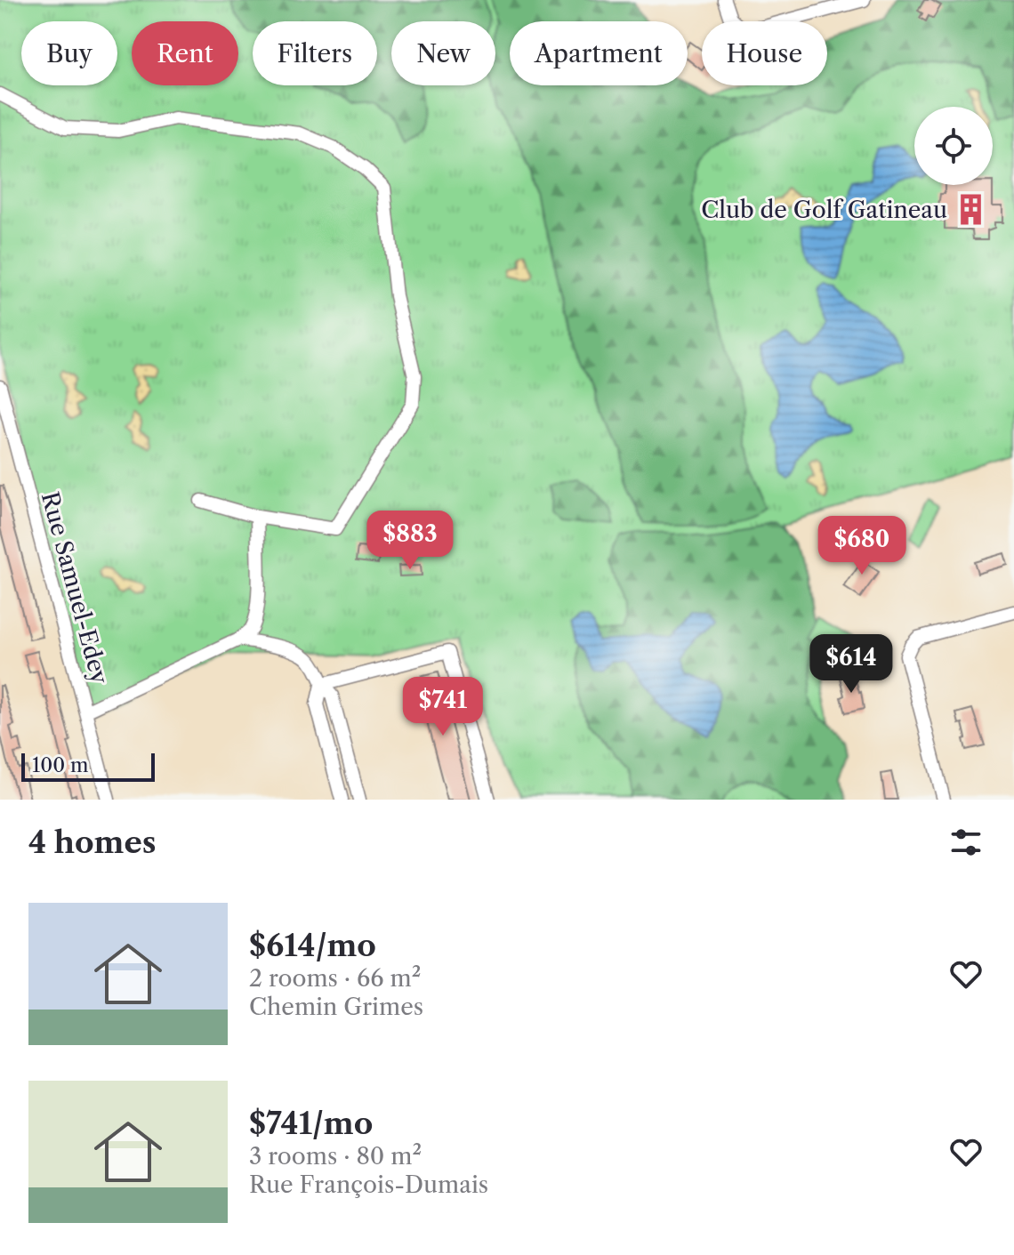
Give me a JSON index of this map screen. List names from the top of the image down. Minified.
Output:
{"streets":{"street":["Rue Samuel-Edey"]},"places":{"building":["Club de Golf Gatineau"]},"scale_bar":"100 m","page":{"chip":["Buy","Rent","Filters","New","Apartment","House"],"price":["$883","$680","$614","$741"],"scale":"100 m","heading":"4 homes","list":[{"name":"$614/mo","note":"2 rooms · 66 m² · Chemin Grimes"},{"name":"$741/mo","note":"3 rooms · 80 m² · Rue François-Dumais"}]}}
